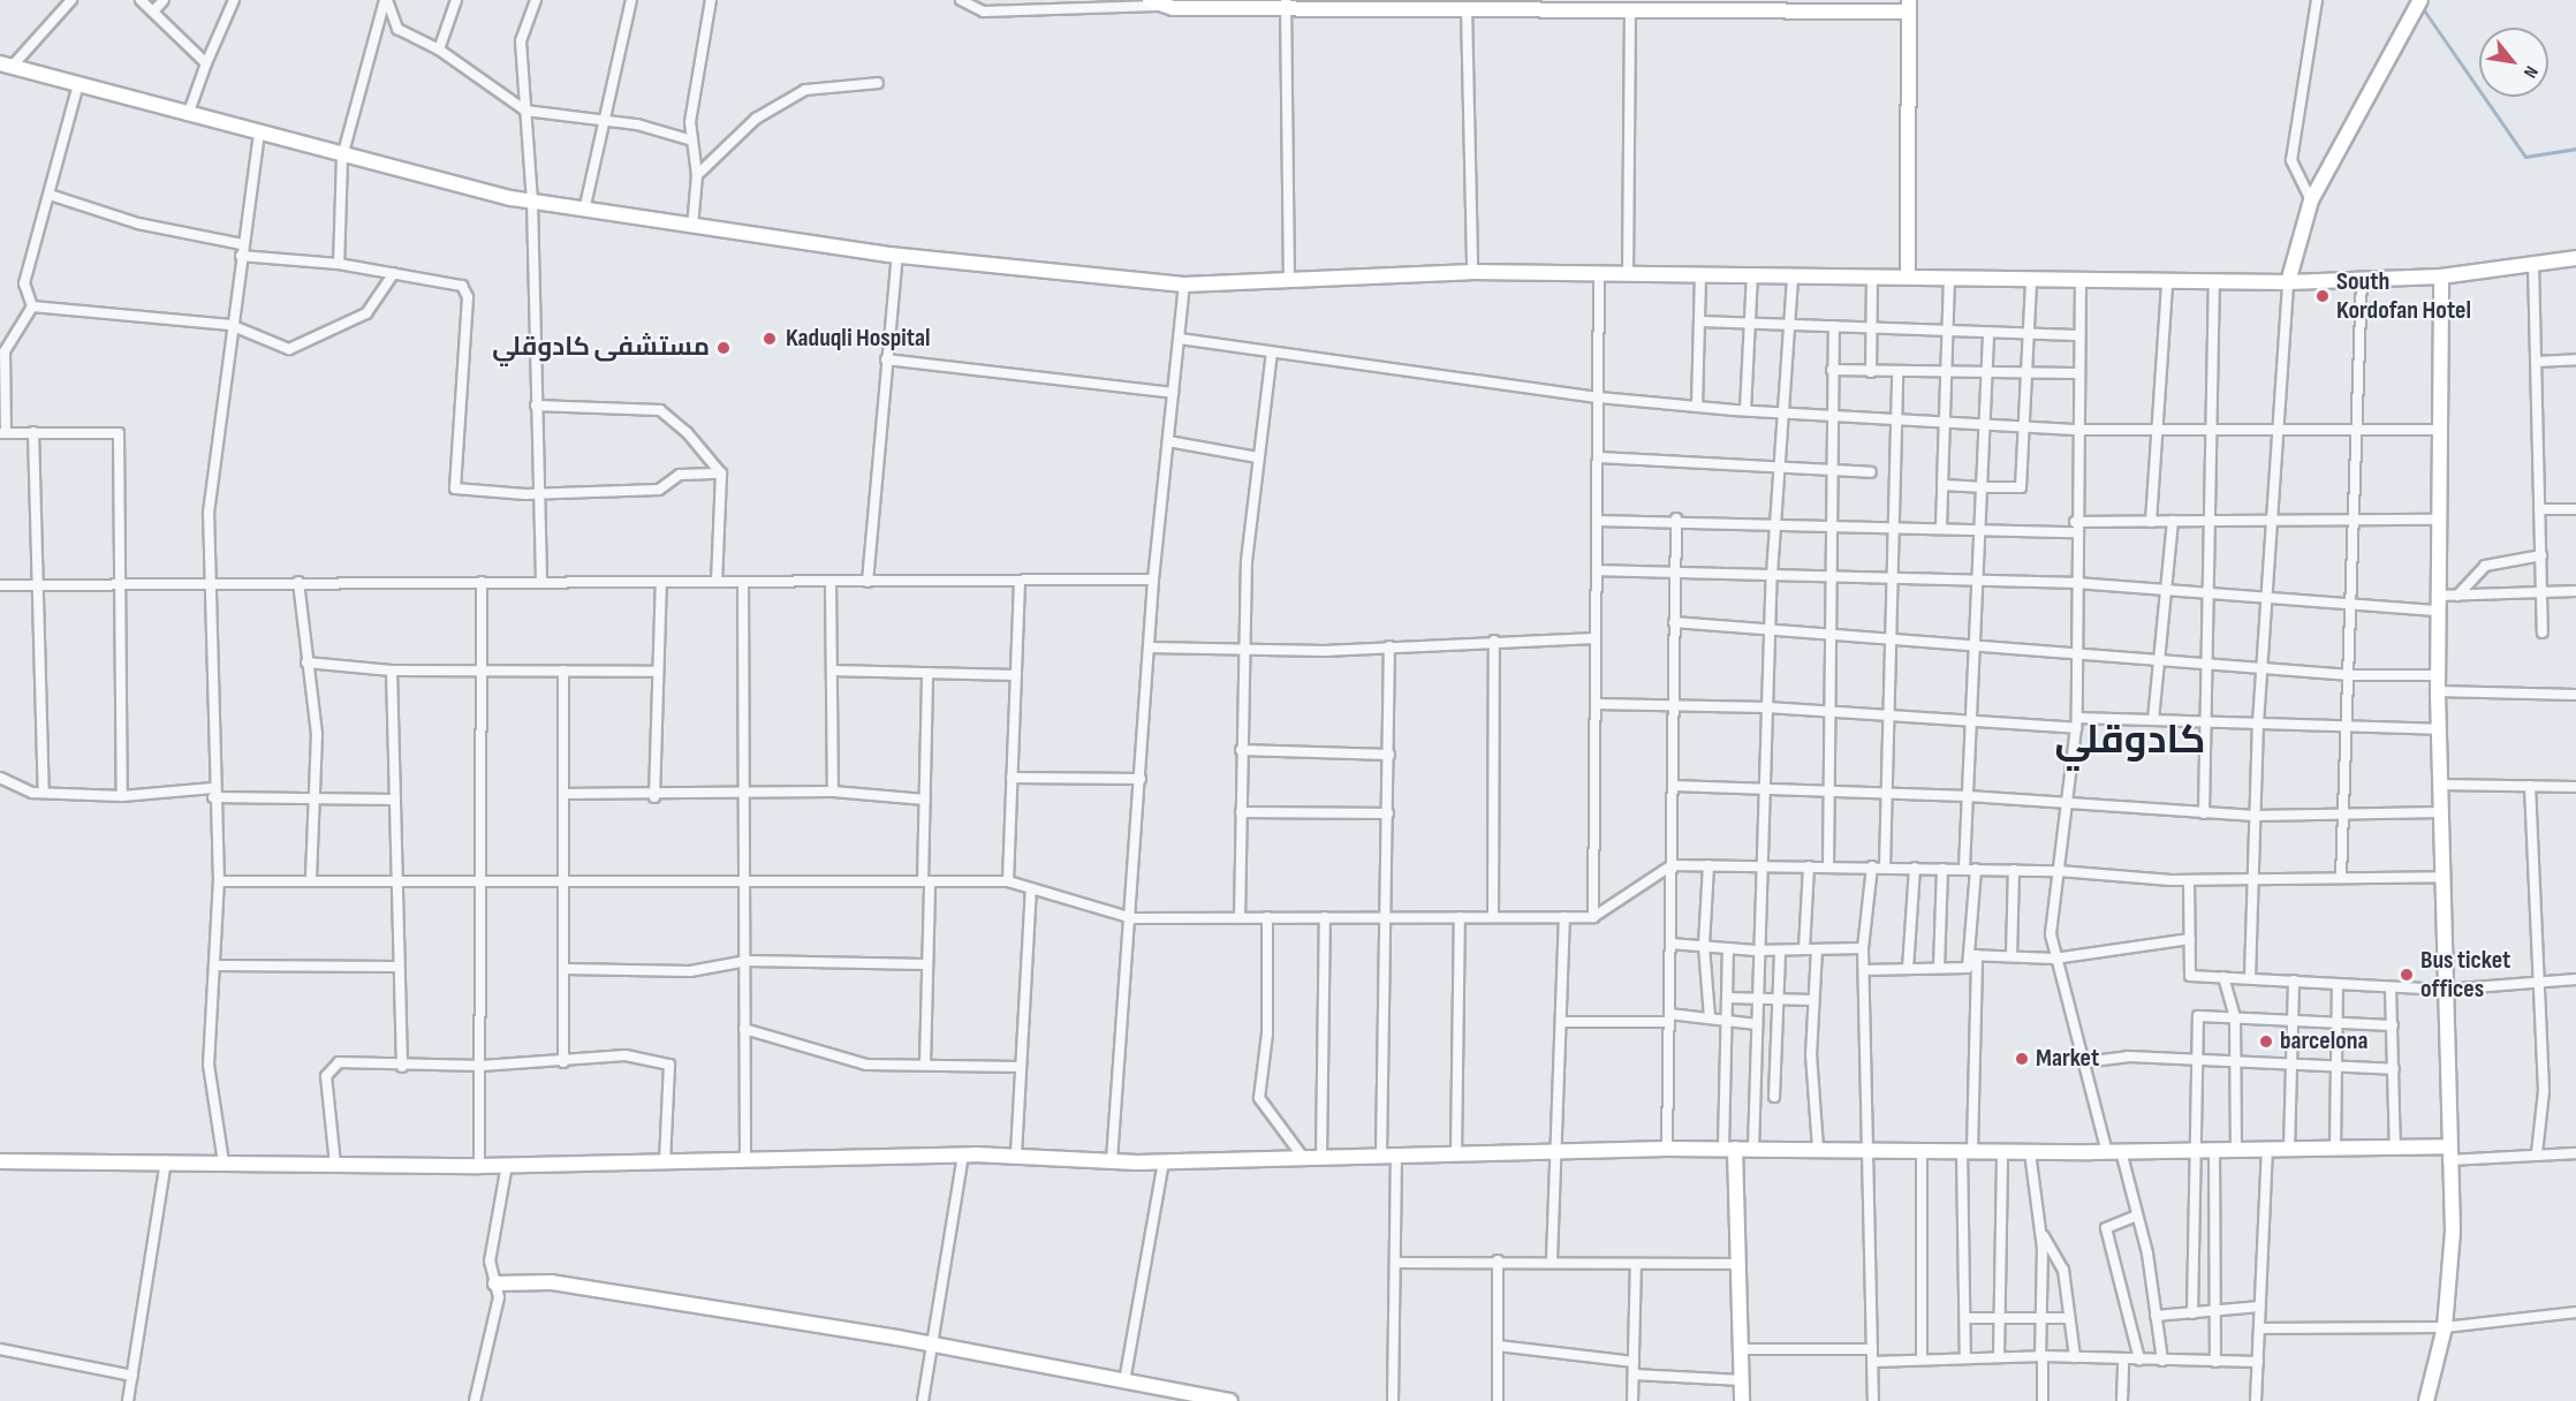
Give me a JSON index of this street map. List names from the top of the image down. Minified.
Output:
{"districts":["كادوقلي"],"places":["South Kordofan Hotel","Kaduqli Hospital","مستشفى كادوقلي","Bus ticket offices","barcelona","Market"],"north":"bottom right"}
